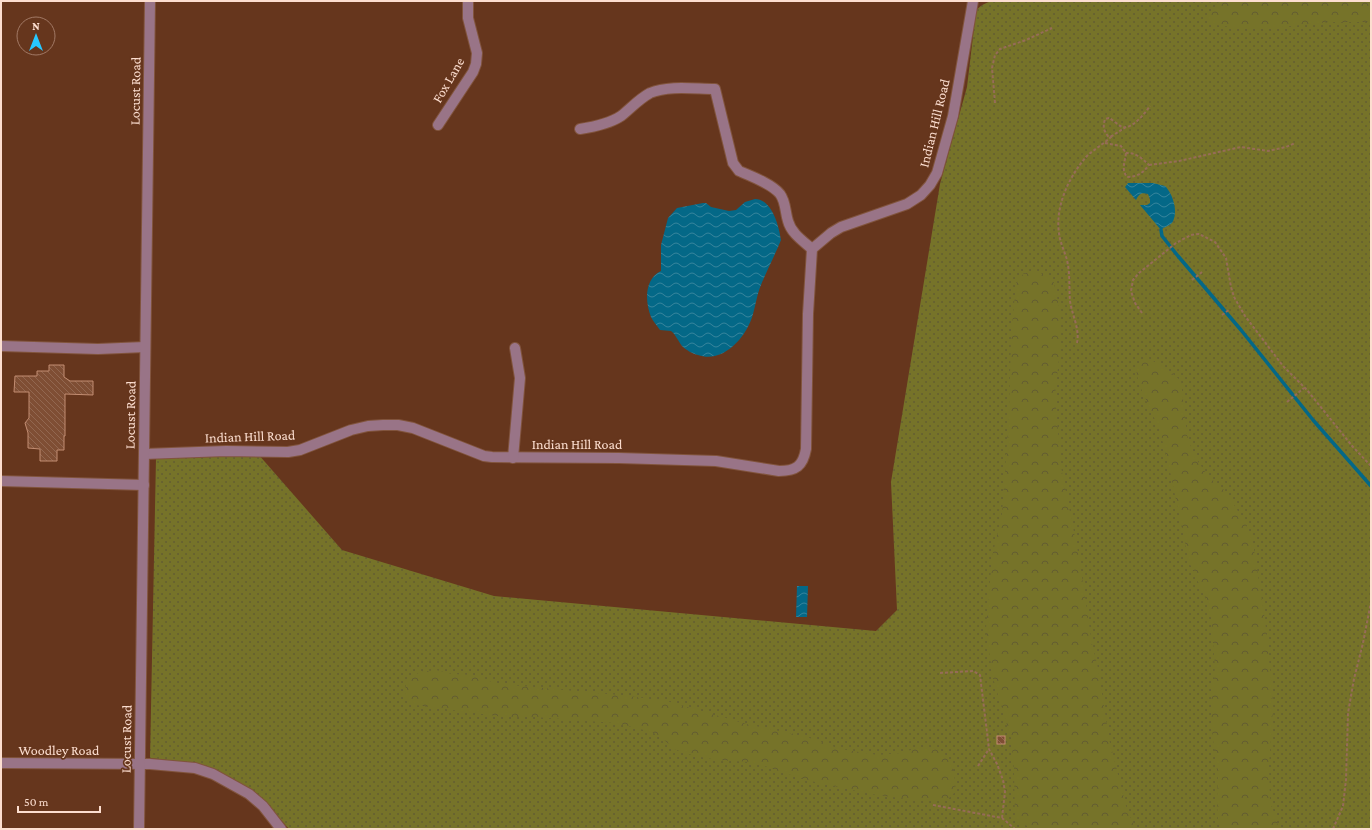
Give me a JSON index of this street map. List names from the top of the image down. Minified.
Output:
{"streets":{"street":["Fox Lane","Locust Road","Indian Hill Road","Woodley Road"]},"crossings":[["Locust Road","Indian Hill Road"],["Locust Road","Woodley Road"]],"scale_bar":"50 m","north":"top"}
